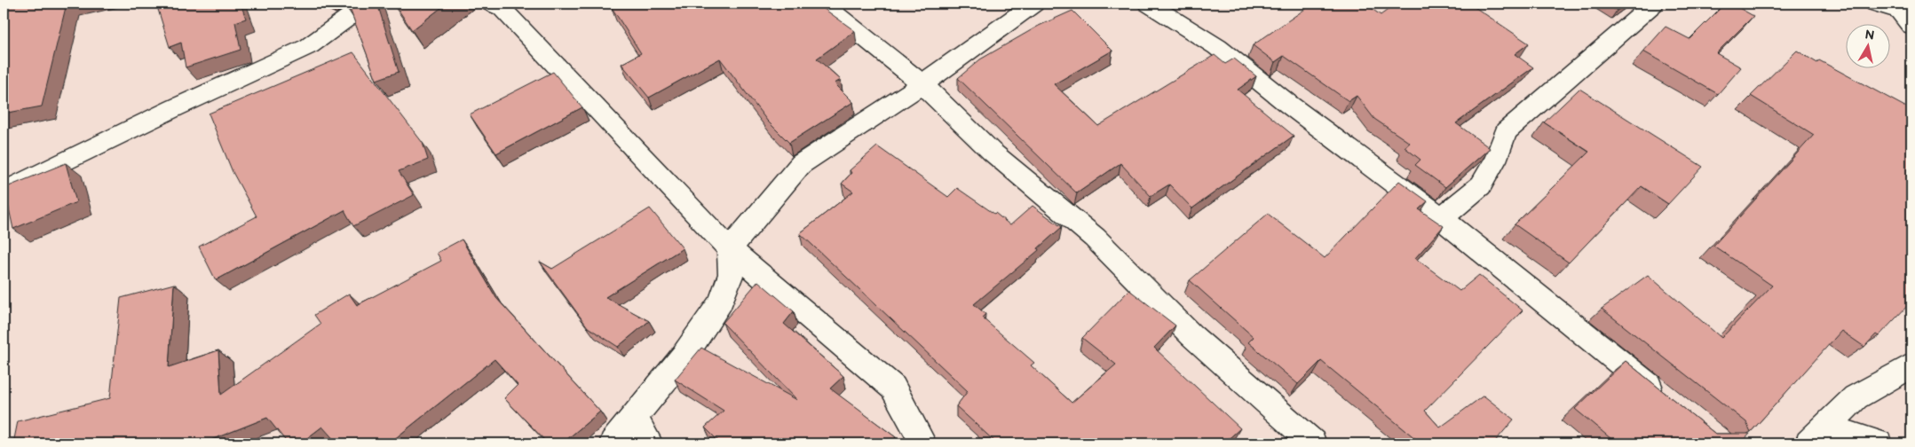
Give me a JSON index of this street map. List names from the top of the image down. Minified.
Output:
{"north":"top"}
